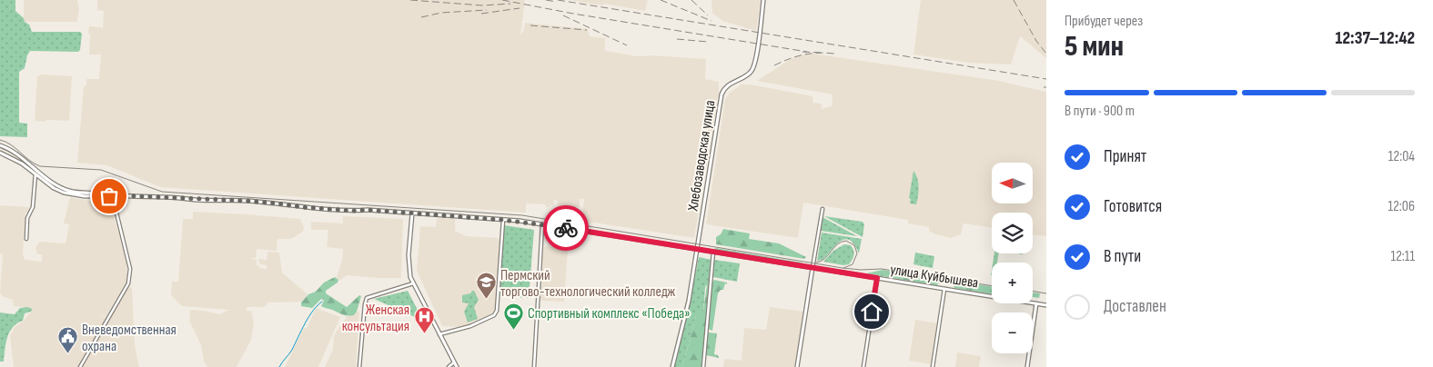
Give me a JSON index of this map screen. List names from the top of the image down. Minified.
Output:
{"streets":{"main road":["Хлебозаводская улица","улица Куйбышева"]},"crossings":[["Хлебозаводская улица","улица Куйбышева"]],"places":{"school or university":["Пермский торгово-технологический колледж"],"sports":["Спортивный комплекс «Победа»"],"hospital":["Женская консультация"],"public building":["Вневедомственная охрана"]},"north":"left","page":{"heading":["5 мин","Прибудет через","12:37–12:42"],"bar":"В пути · 900 m","list":[["Принят","12:04"],["Готовится","12:06"],["В пути","12:11"],"Доставлен"],"map_buttons":["+","−"]}}
